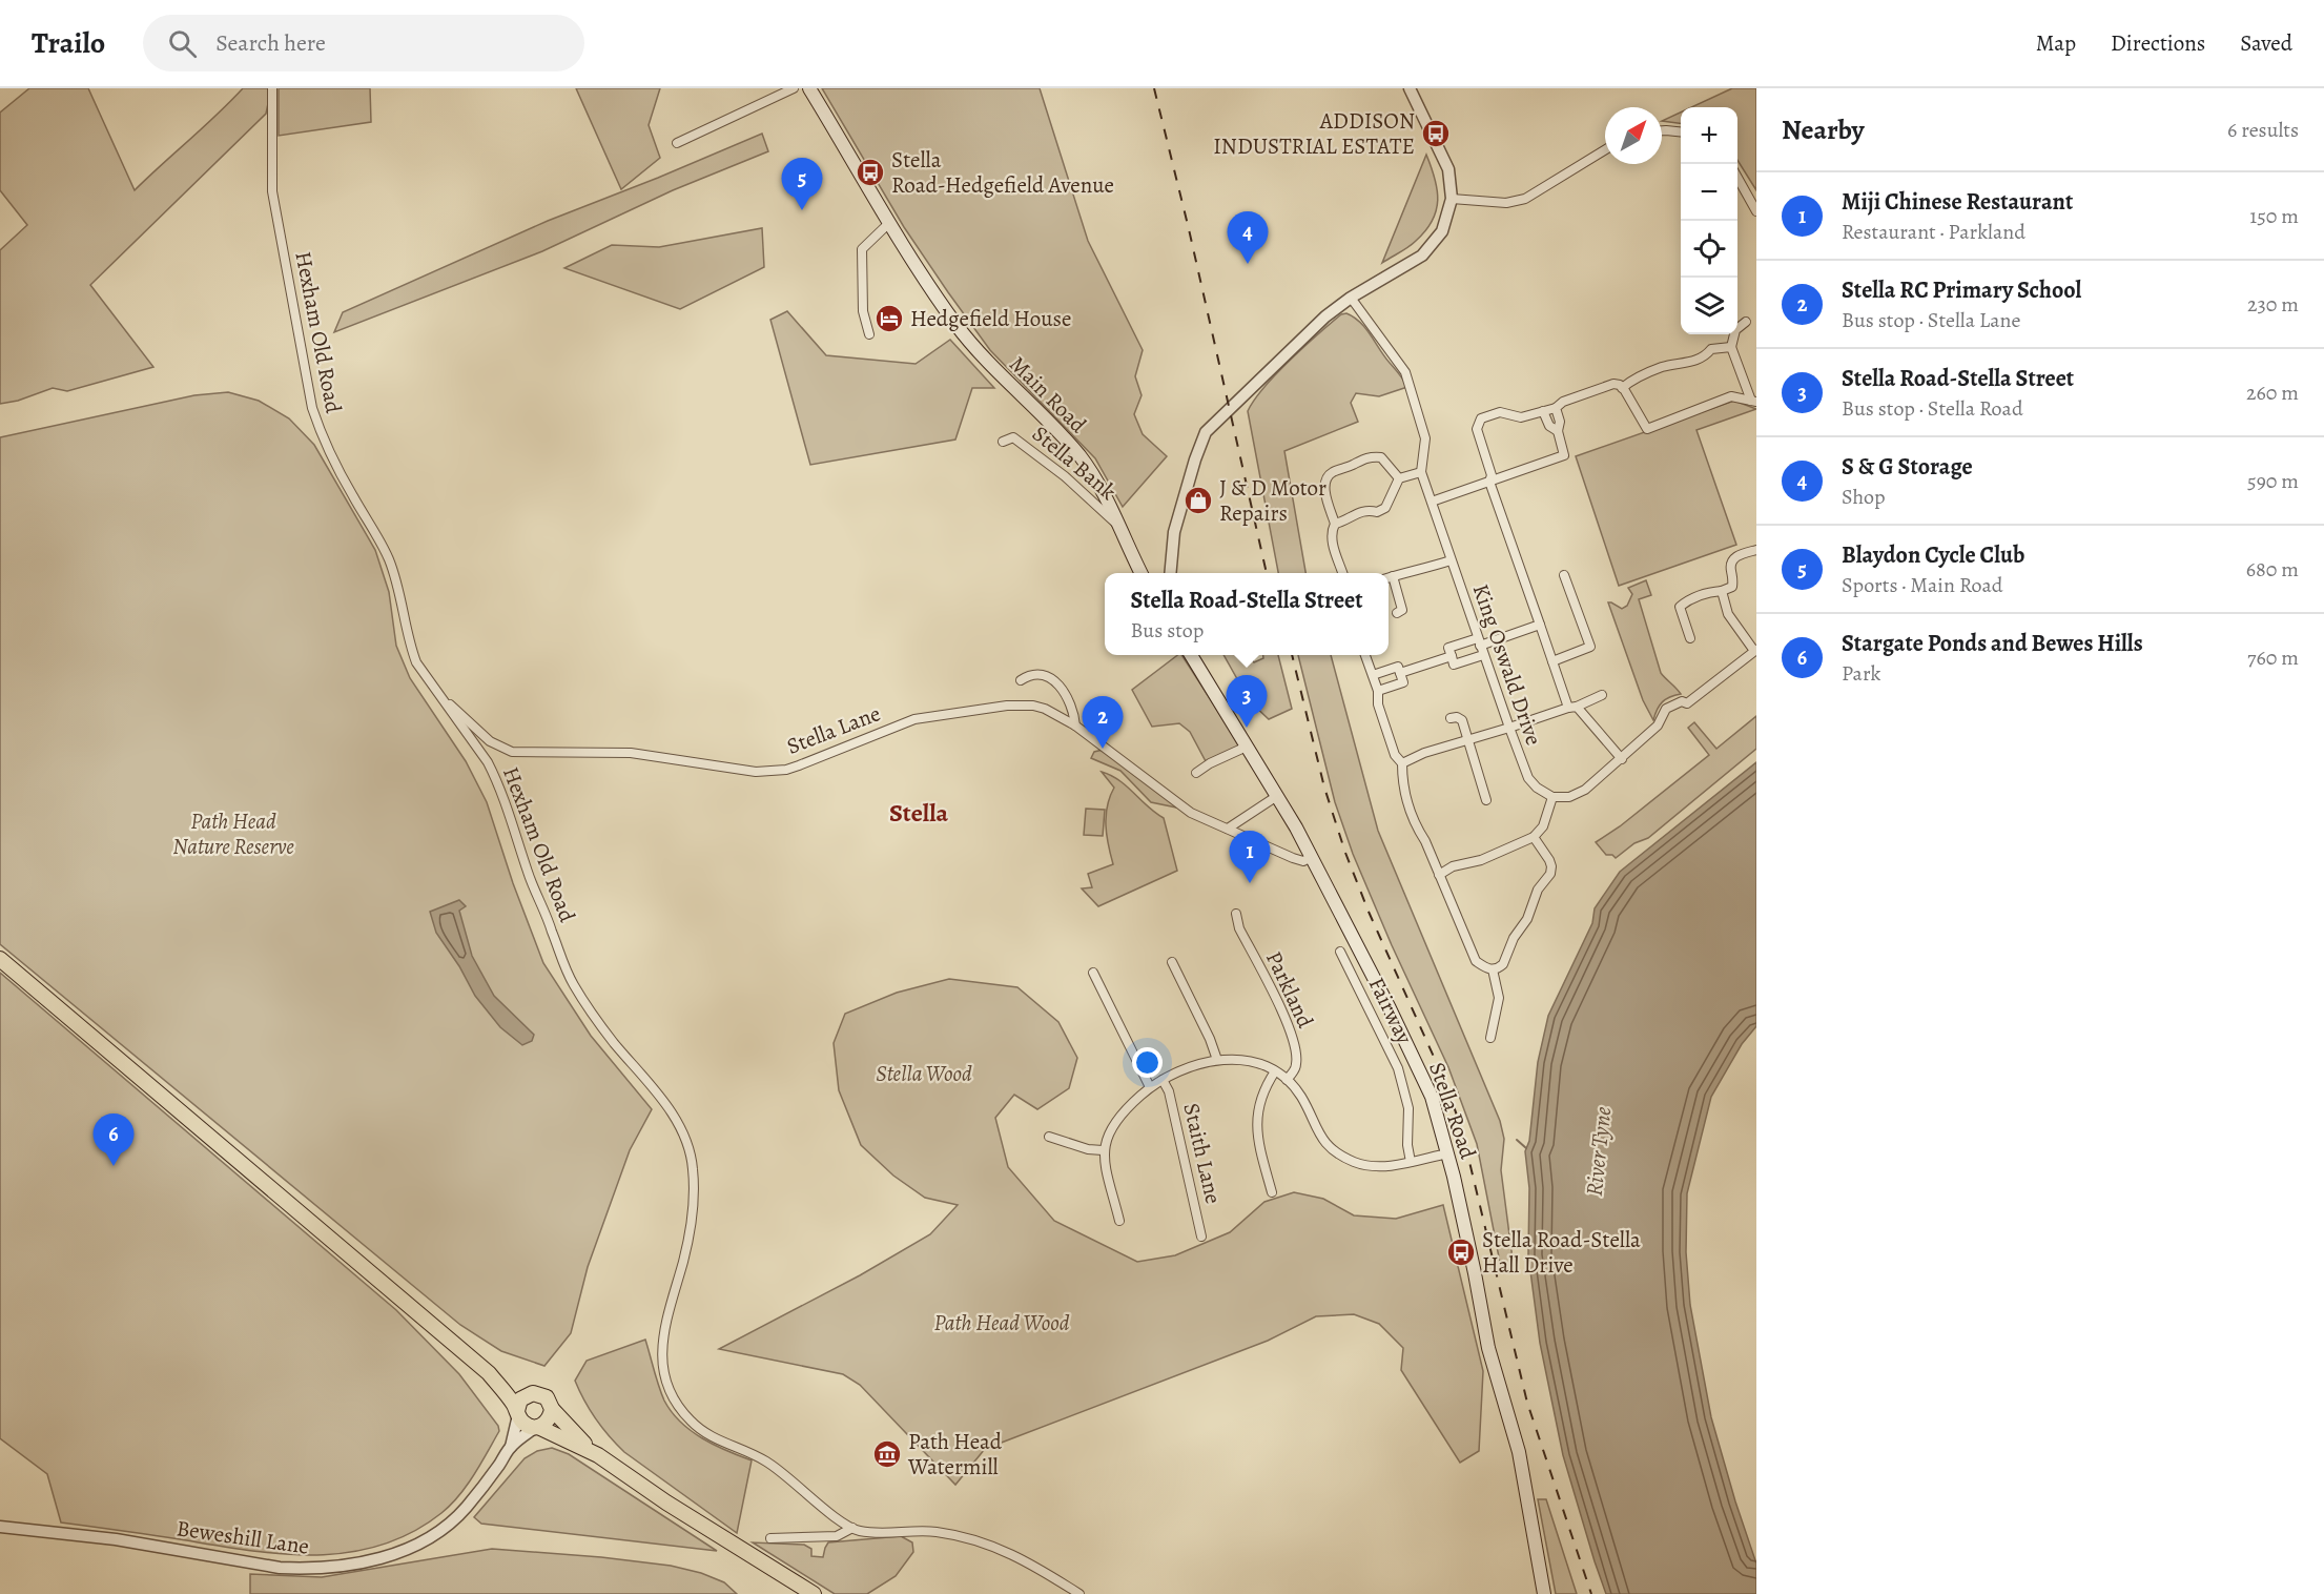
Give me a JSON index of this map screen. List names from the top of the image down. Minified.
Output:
{"streets":{"main road":["Main Road","Stella Road"],"street":["Hexham Old Road","Stella Bank","King Oswald Drive","Stella Lane","Parkland","Fairway","Staith Lane","Beweshill Lane"]},"crossings":[["Hexham Old Road","Stella Lane"],["Main Road","Stella Bank"],["Stella Lane","Stella Road"]],"districts":["Stella"],"water":["River Tyne"],"parks":["Path Head Nature Reserve","Stella Wood","Path Head Wood"],"places":{"bus stop":["ADDISON INDUSTRIAL ESTATE","Stella Road-Hedgefield Avenue","Stella Road-Stella Hall Drive"],"hotel":["Hedgefield House"],"shop":["J & D Motor Repairs"],"museum":["Path Head Watermill"]},"north":"top right","page":{"header":"Trailo","search":"Search here","nav":["Map","Directions","Saved"],"heading":["Nearby","6 results"],"map_buttons":["+","−"],"pins":["5","4","3","2","1","6"],"list":[{"mark":"1","name":"Miji Chinese Restaurant","note":"Restaurant · Parkland","value":"150 m"},{"mark":"2","name":"Stella RC Primary School","note":"Bus stop · Stella Lane","value":"230 m"},{"mark":"3","name":"Stella Road-Stella Street","note":"Bus stop · Stella Road","value":"260 m"},{"mark":"4","name":"S & G Storage","note":"Shop","value":"590 m"},{"mark":"5","name":"Blaydon Cycle Club","note":"Sports · Main Road","value":"680 m"},{"mark":"6","name":"Stargate Ponds and Bewes Hills","note":"Park","value":"760 m"}],"popup":["Stella Road-Stella Street","Bus stop"]}}
